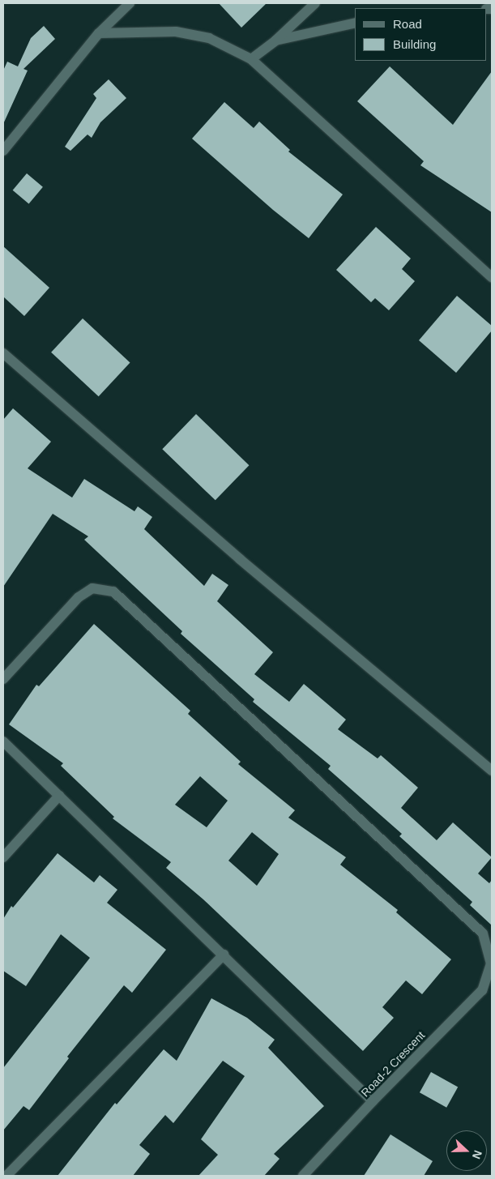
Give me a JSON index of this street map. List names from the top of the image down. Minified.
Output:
{"streets":{"street":["Road-2 Crescent"]},"legend":["Road","Building"],"north":"right"}
